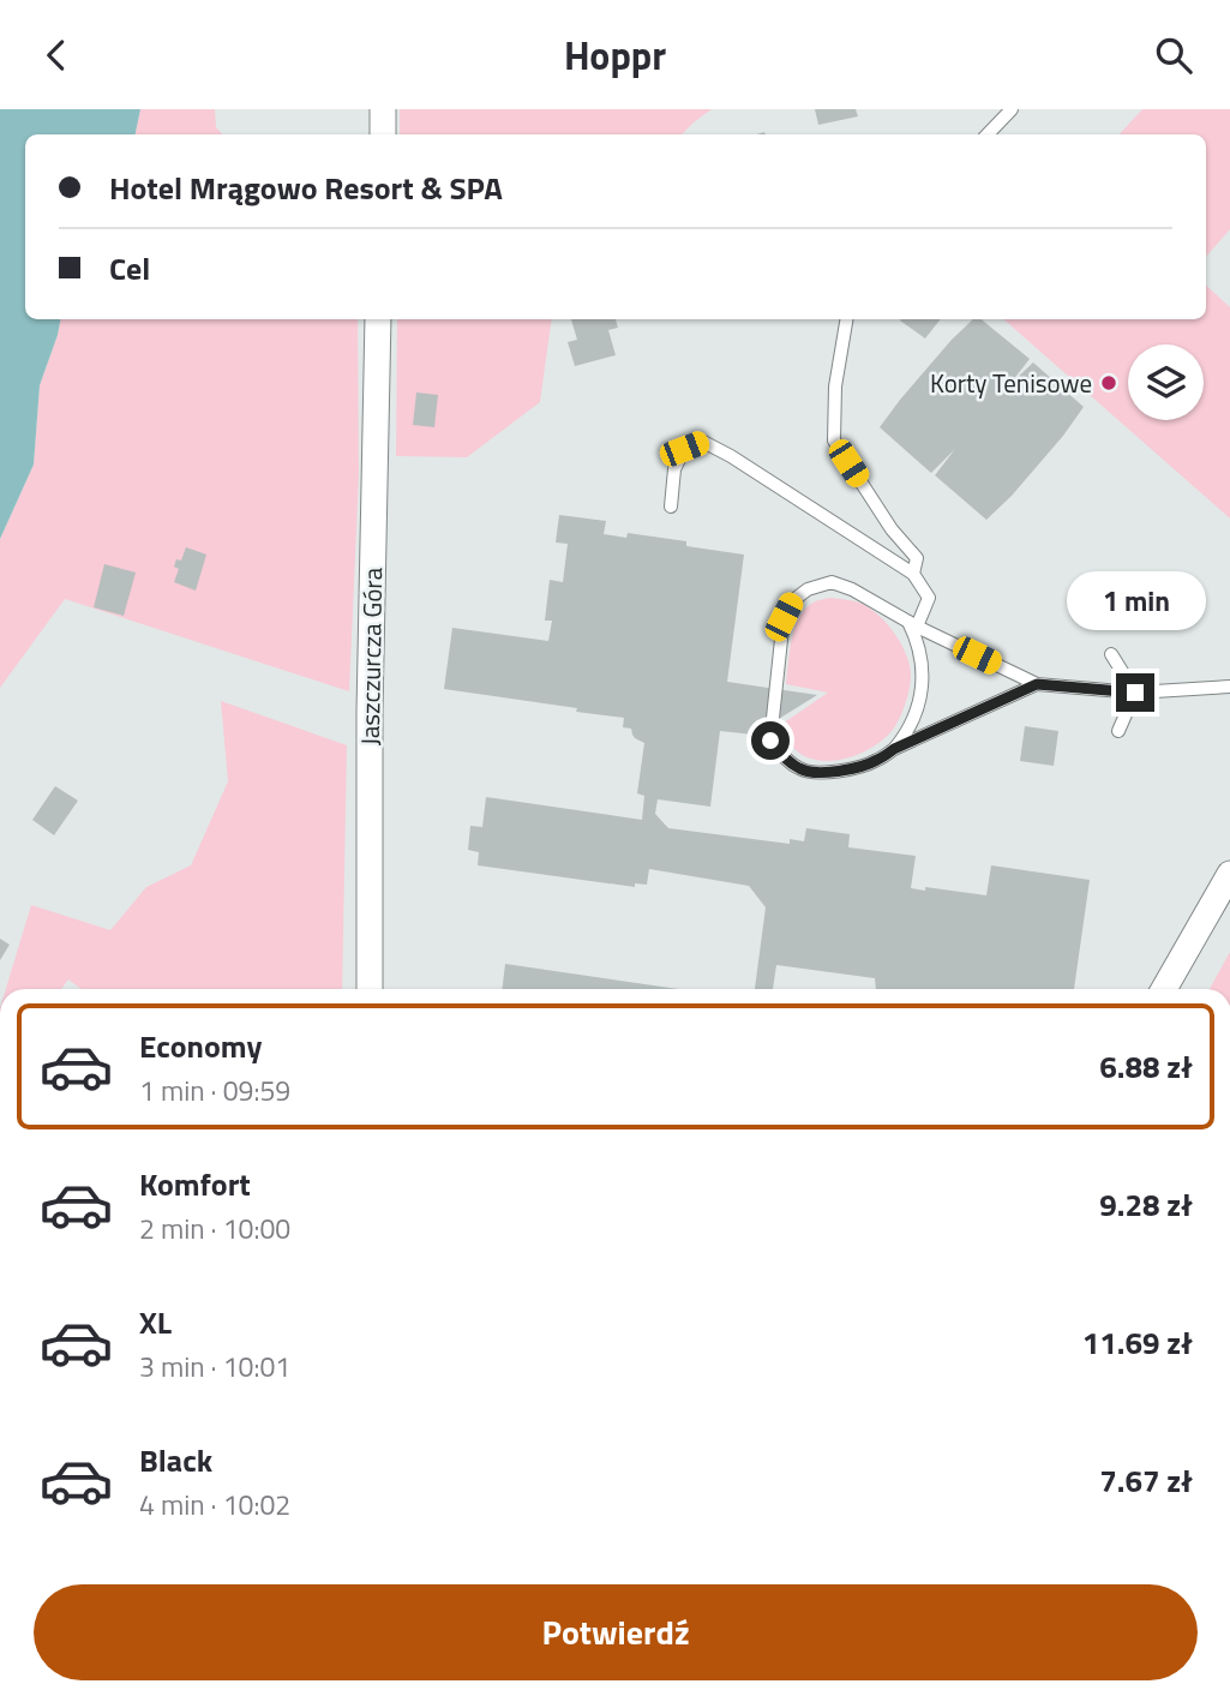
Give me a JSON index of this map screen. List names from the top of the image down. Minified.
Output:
{"streets":{"street":["Jaszczurcza Góra"]},"places":["Korty Tenisowe"],"page":{"header":"Hoppr","banner":["Hotel Mrągowo Resort & SPA","Cel"],"bubble":"1 min","list":[{"name":"Economy","note":"1 min · 09:59","value":"6.88 zł"},{"name":"Komfort","note":"2 min · 10:00","value":"9.28 zł"},{"name":"XL","note":"3 min · 10:01","value":"11.69 zł"},{"name":"Black","note":"4 min · 10:02","value":"7.67 zł"}],"buttons":"Potwierdź"}}
